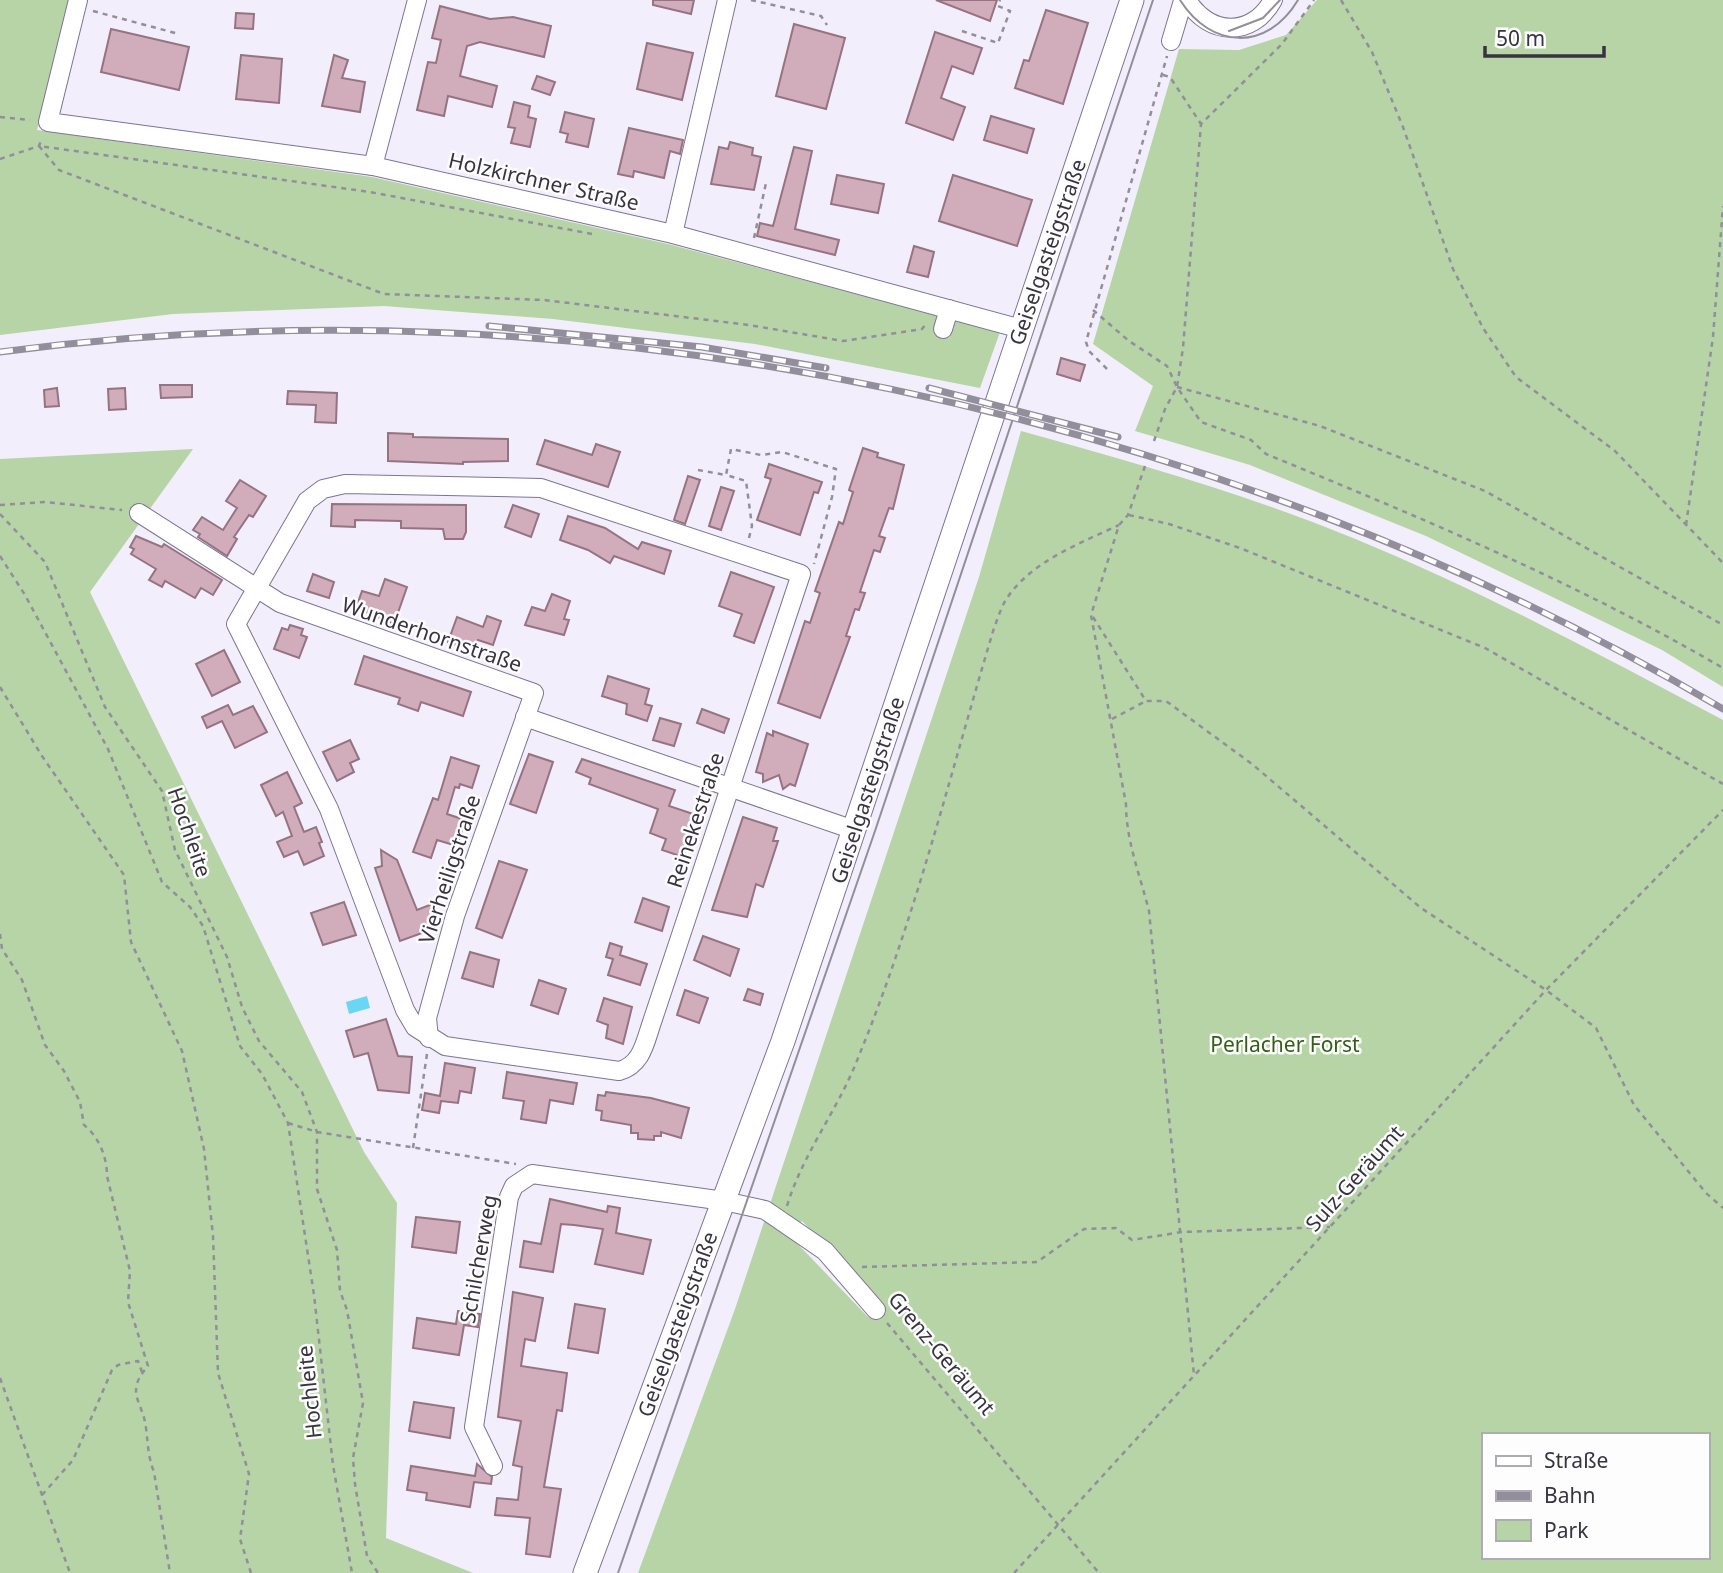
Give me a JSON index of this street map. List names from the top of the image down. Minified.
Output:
{"streets":{"main road":["Geiselgasteigstraße"],"street":["Holzkirchner Straße","Wunderhornstraße","Reinekestraße","Vierheiligstraße","Schilcherweg","Grenz-Geräumt"],"path":["Hochleite","Sulz-Geräumt"]},"crossings":[["Holzkirchner Straße","Geiselgasteigstraße"],["Geiselgasteigstraße","Grenz-Geräumt"],["Wunderhornstraße","Vierheiligstraße"],["Reinekestraße","Vierheiligstraße"],["Sulz-Geräumt","Grenz-Geräumt"]],"parks":["Perlacher Forst"],"legend":["Straße","Bahn","Park"],"scale_bar":"50 m"}
